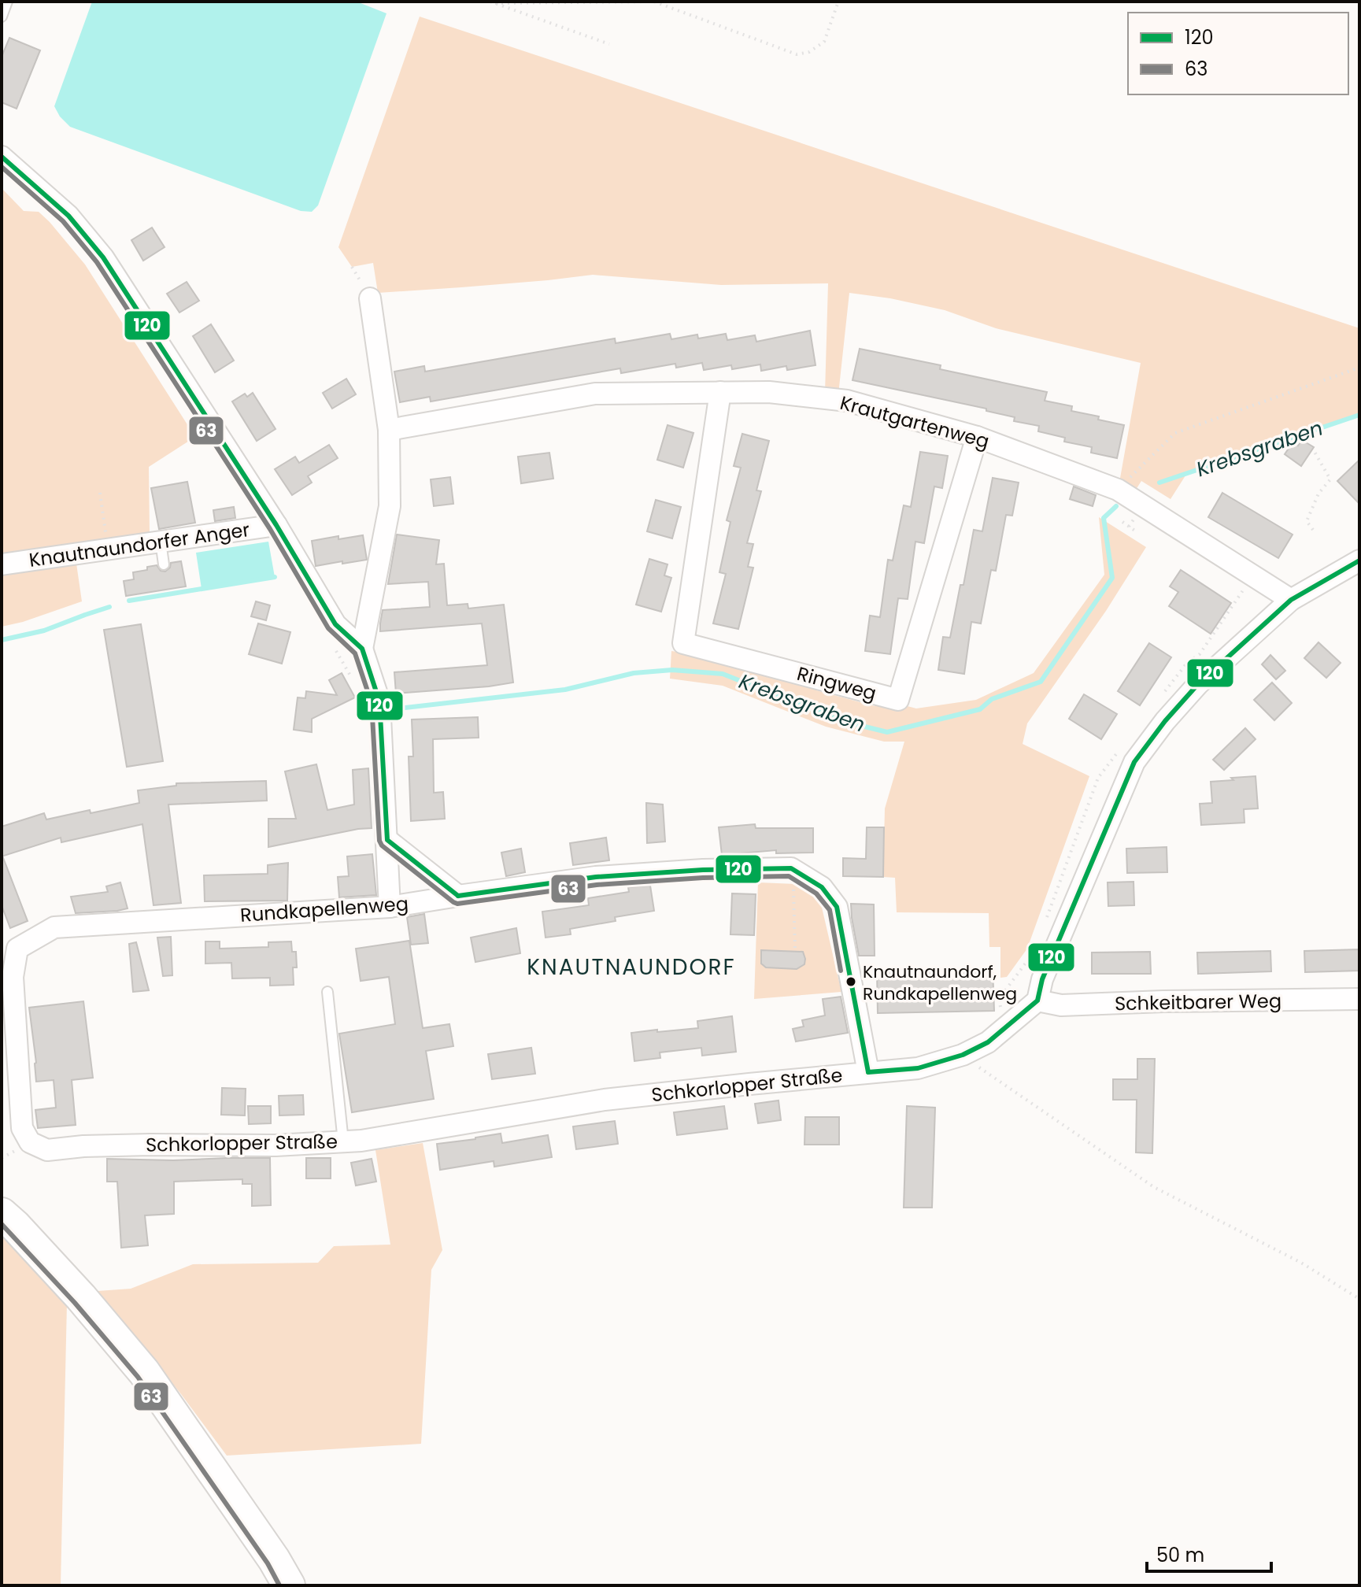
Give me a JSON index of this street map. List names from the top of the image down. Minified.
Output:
{"streets":{"street":["Krautgartenweg","Knautnaundorfer Anger","Ringweg","Rundkapellenweg","Schkeitbarer Weg","Schkorlopper Straße"]},"crossings":[["Krautgartenweg","Ringweg"],["Rundkapellenweg","Schkorlopper Straße"],["Schkeitbarer Weg","Schkorlopper Straße"]],"districts":["KNAUTNAUNDORF"],"water":["Krebsgraben"],"places":["Knautnaundorf, Rundkapellenweg"],"lines":["transit line 120","transit line 63"],"legend":["120","63"],"scale_bar":"50 m"}
